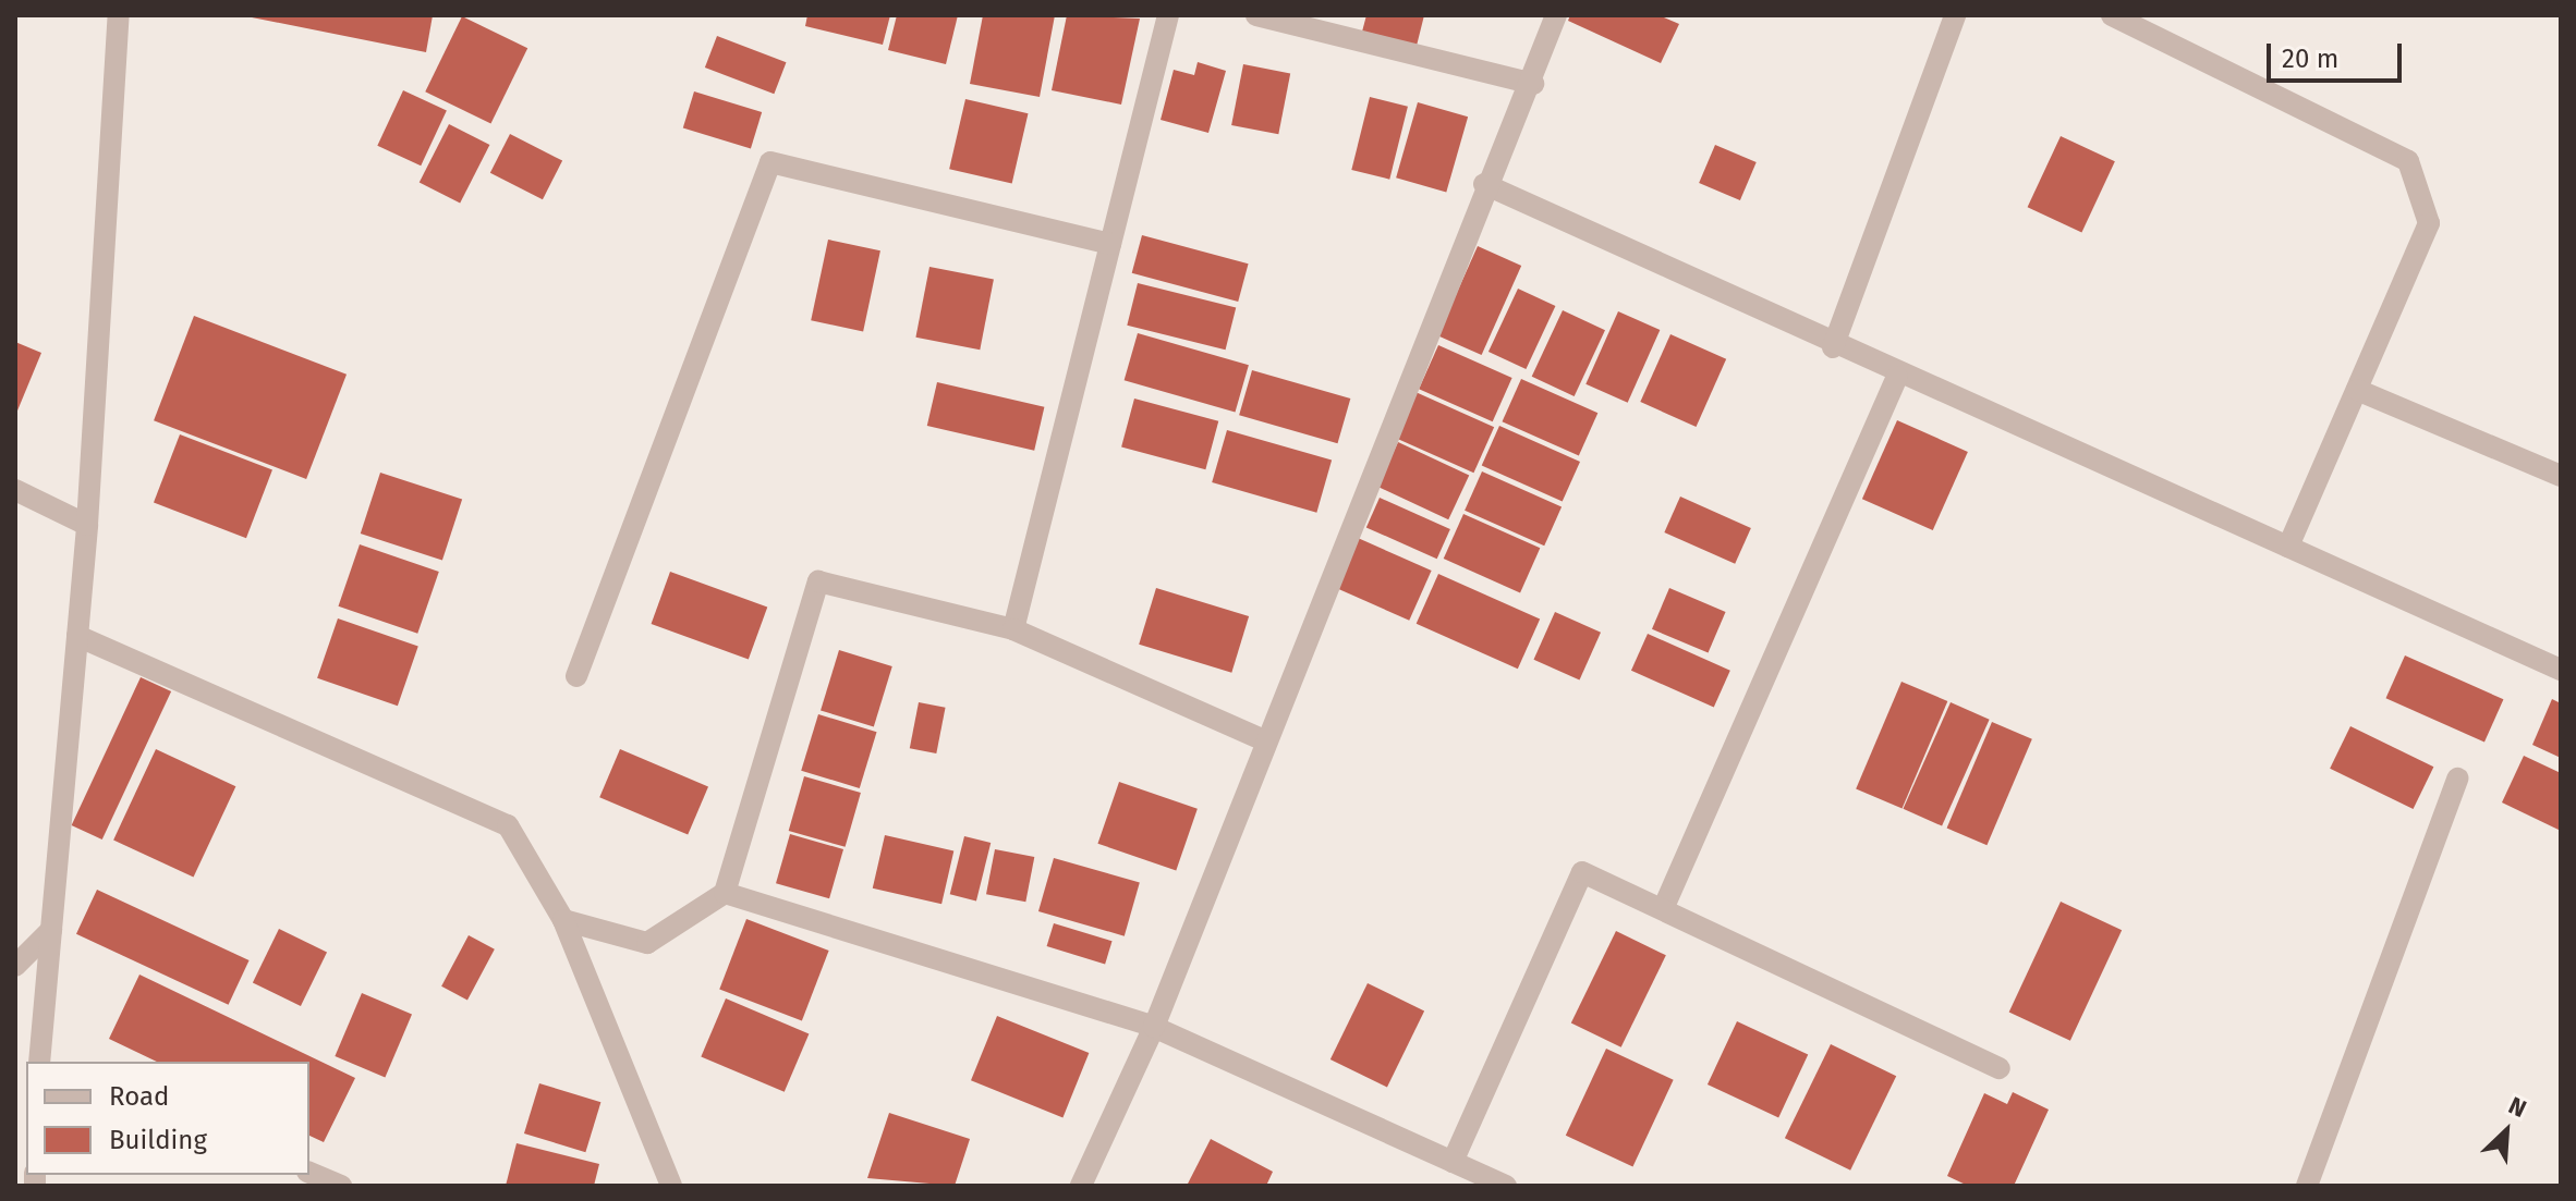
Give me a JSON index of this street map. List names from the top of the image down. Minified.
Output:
{"legend":["Road","Building"],"scale_bar":"20 m","north":"top right"}
